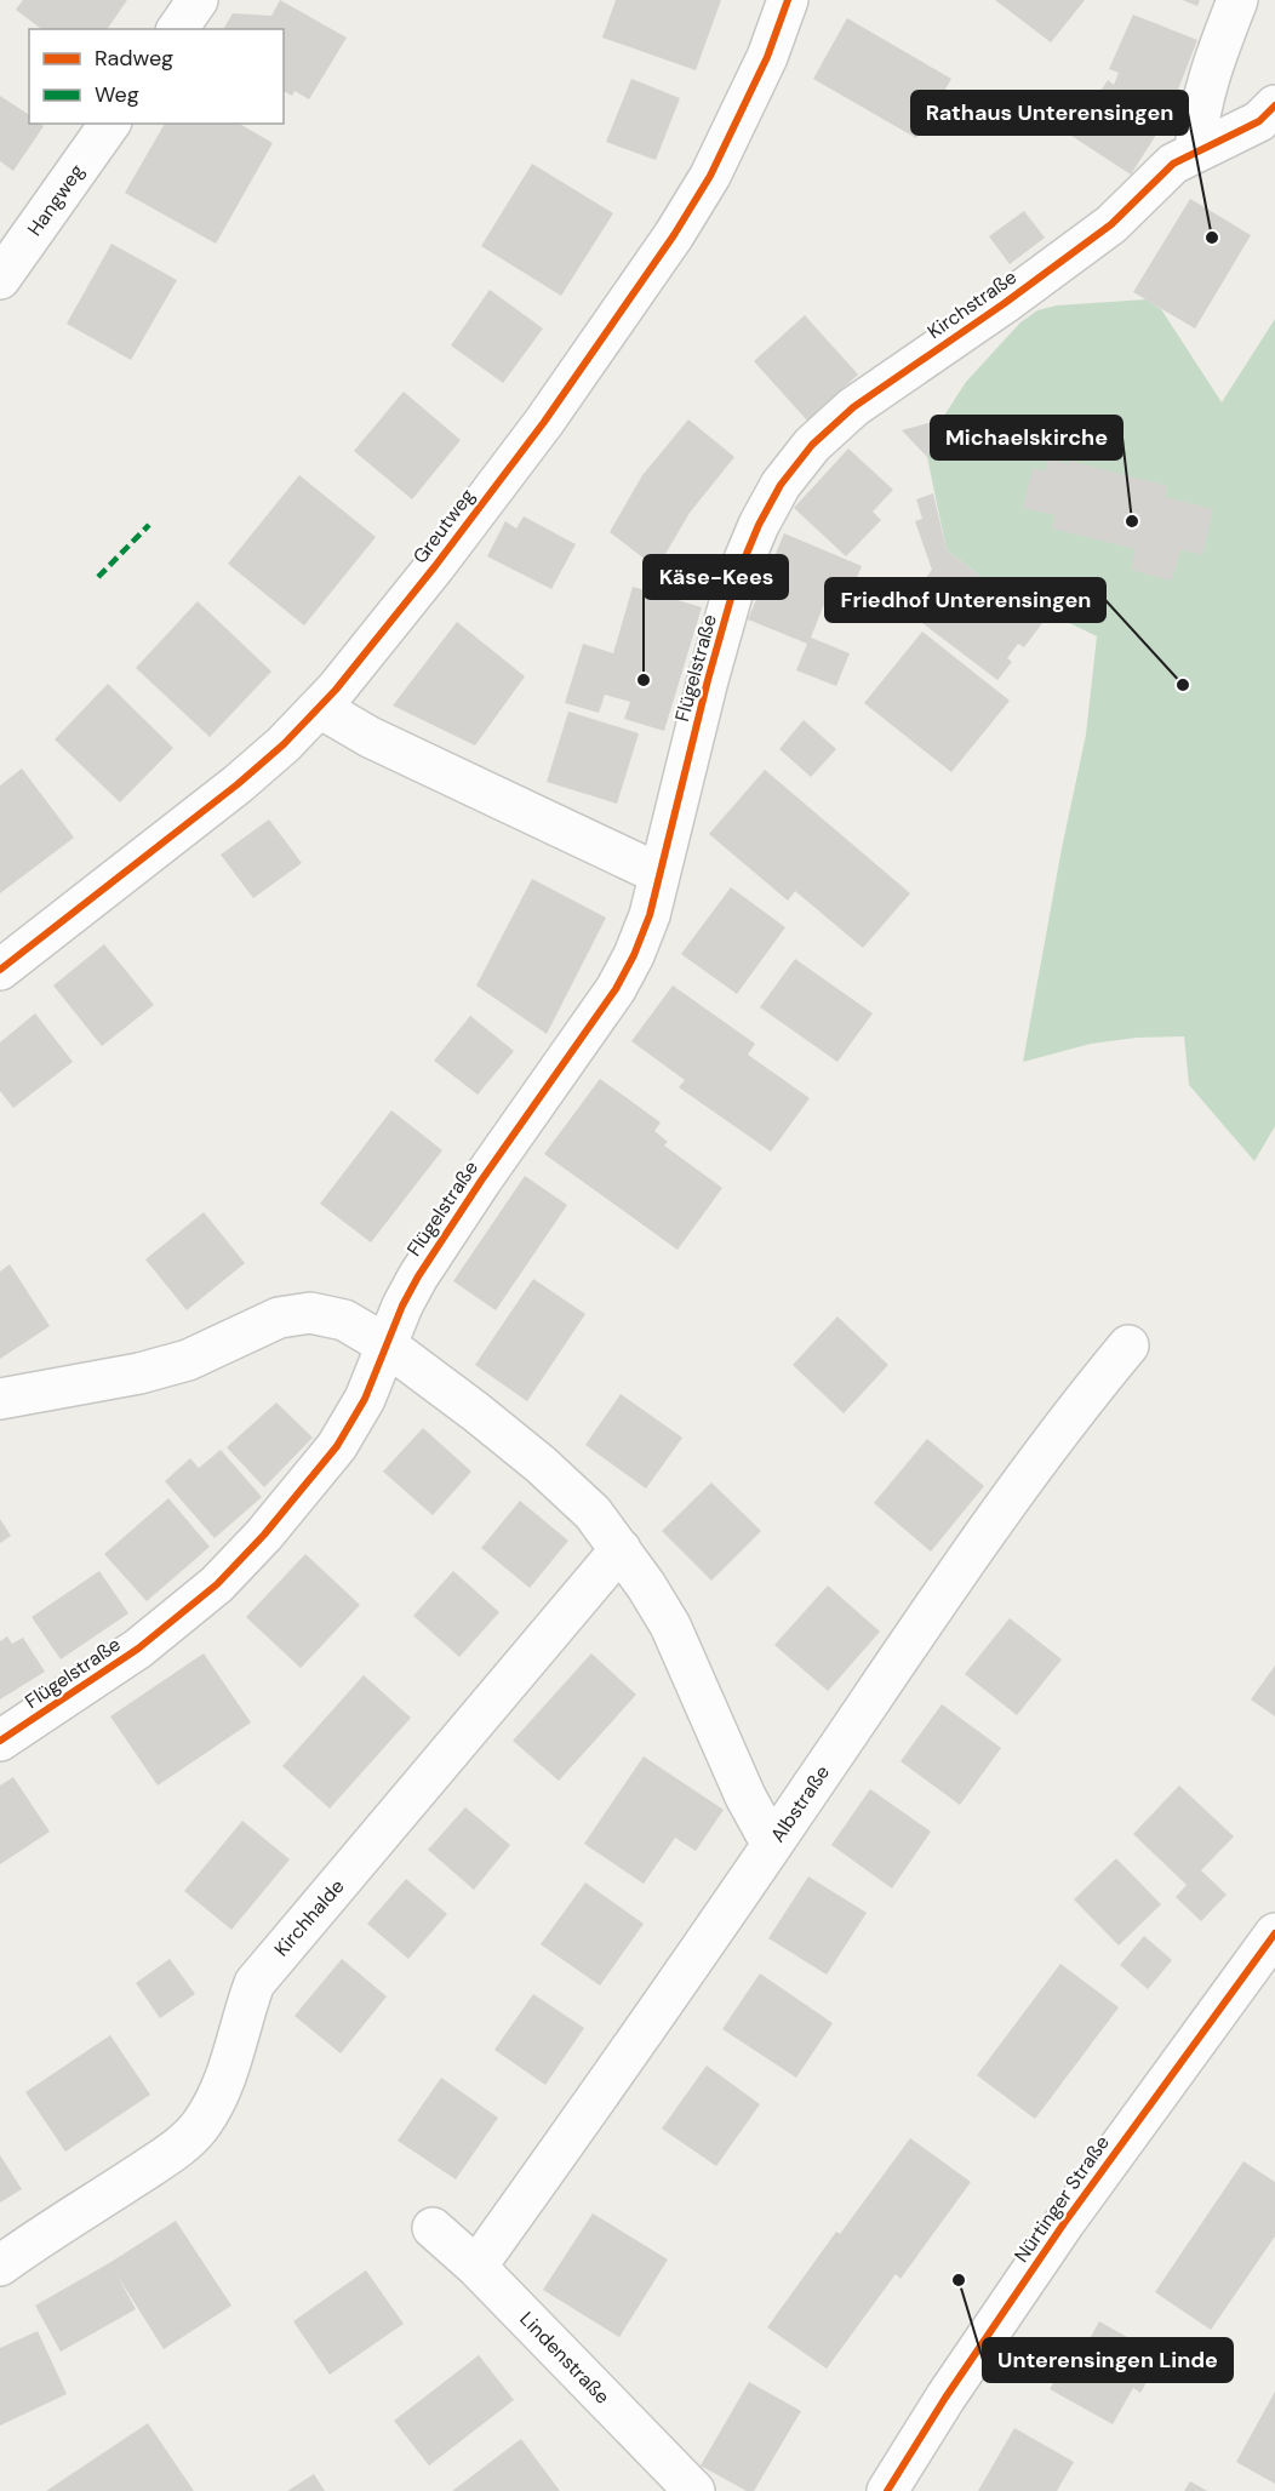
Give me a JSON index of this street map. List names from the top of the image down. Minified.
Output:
{"streets":{"street":["Hangweg","Kirchstraße","Greutweg","Flügelstraße","Albstraße","Kirchhalde","Nürtinger Straße","Lindenstraße"]},"crossings":[["Kirchstraße","Flügelstraße"],["Albstraße","Lindenstraße"]],"places":["Rathaus Unterensingen","Michaelskirche","Käse-Kees","Friedhof Unterensingen","Unterensingen Linde"],"legend":["Radweg","Weg"]}
